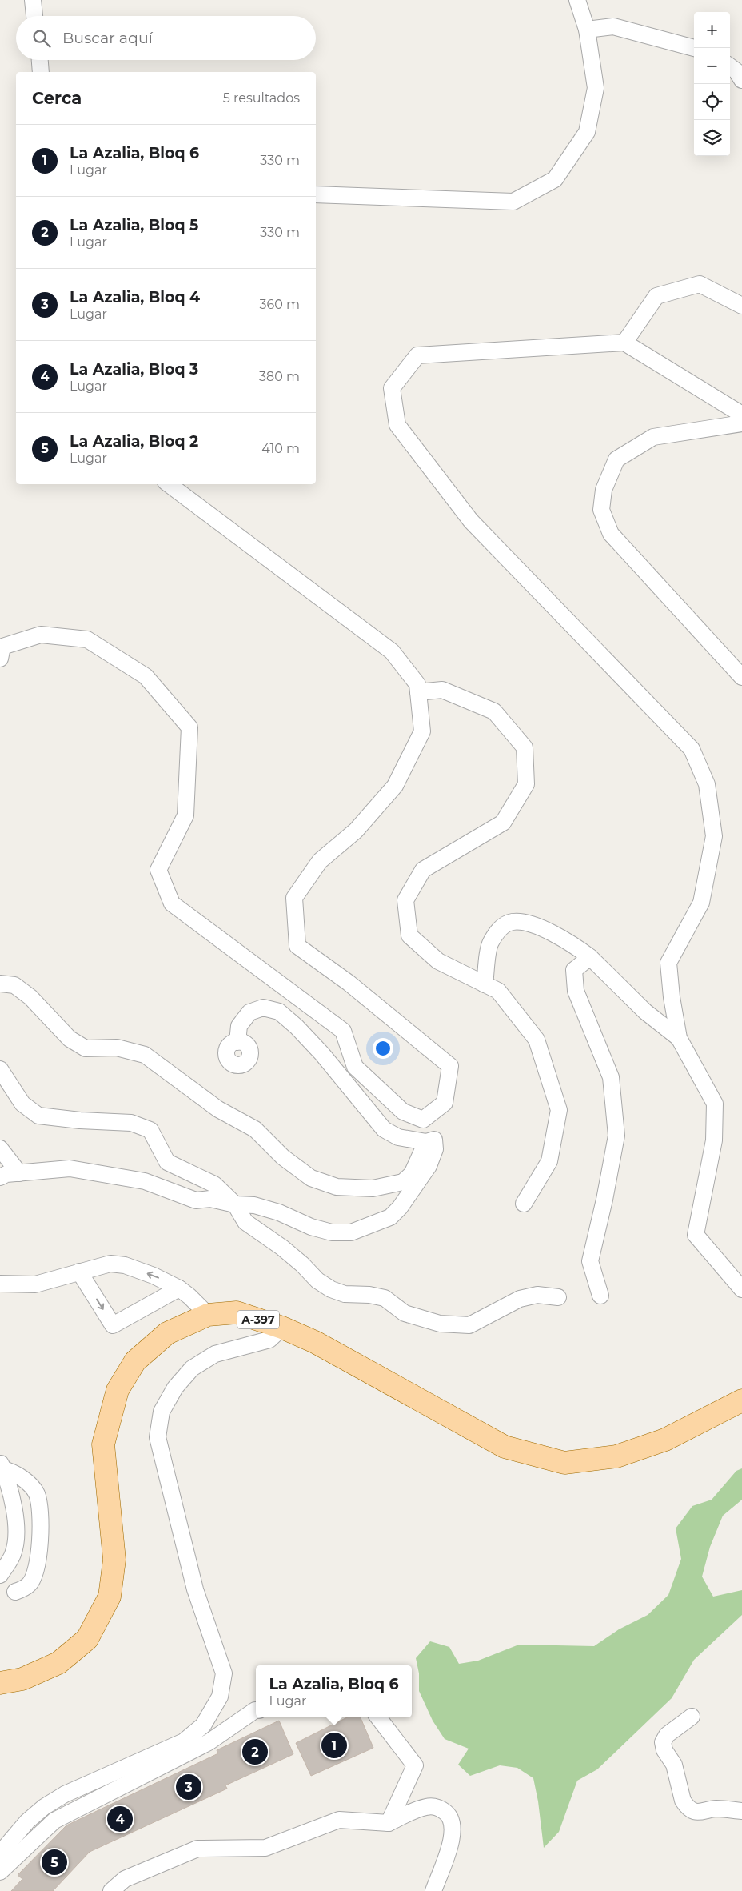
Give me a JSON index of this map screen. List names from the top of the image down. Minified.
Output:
{"streets":{"main road":["A-397"]},"page":{"map_buttons":["+","−"],"search":"Buscar aquí","heading":["Cerca","5 resultados"],"list":[{"mark":"1","name":"La Azalia, Bloq 6","note":"Lugar","value":"330 m"},{"mark":"2","name":"La Azalia, Bloq 5","note":"Lugar","value":"330 m"},{"mark":"3","name":"La Azalia, Bloq 4","note":"Lugar","value":"360 m"},{"mark":"4","name":"La Azalia, Bloq 3","note":"Lugar","value":"380 m"},{"mark":"5","name":"La Azalia, Bloq 2","note":"Lugar","value":"410 m"}],"popup":["La Azalia, Bloq 6","Lugar"],"pins":["1","2","3","4","5"]}}
